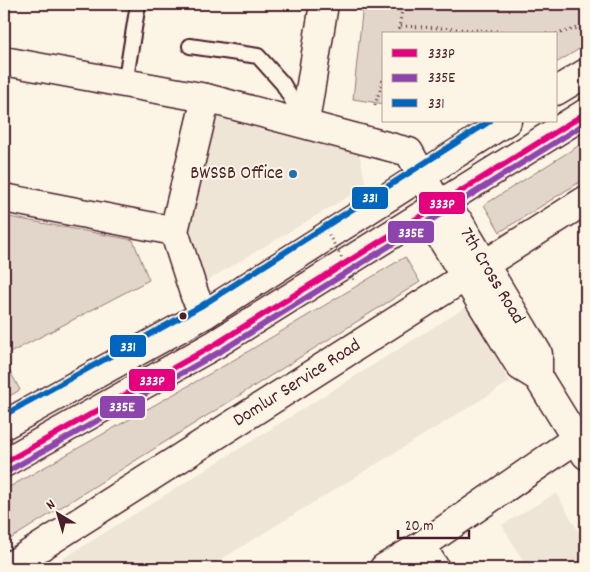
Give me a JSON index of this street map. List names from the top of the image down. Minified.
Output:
{"streets":{"street":["7th Cross Road","Domlur Service Road"]},"crossings":[["7th Cross Road","Domlur Service Road"]],"places":["BWSSB Office"],"lines":["transit line 333P","transit line 331","transit line 335E"],"legend":["333P","335E","331"],"scale_bar":"20 m","north":"top left"}
